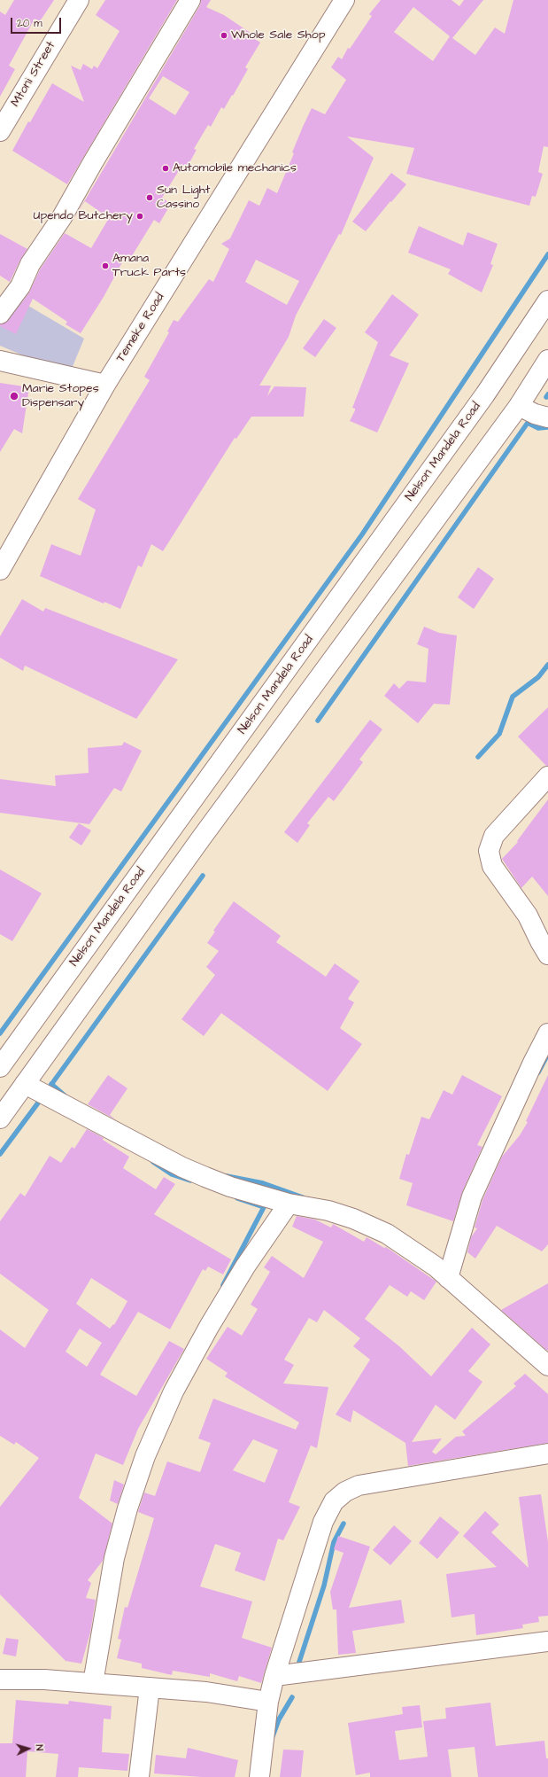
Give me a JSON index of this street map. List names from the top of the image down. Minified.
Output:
{"streets":{"street":["Mtoni Street","Temeke Road","Nelson Mandela Road"]},"places":["Whole Sale Shop","Automobile mechanics","Sun Light Cassino","Upendo Butchery","Amana Truck Parts","Marie Stopes Dispensary"],"scale_bar":"20 m","north":"right"}
